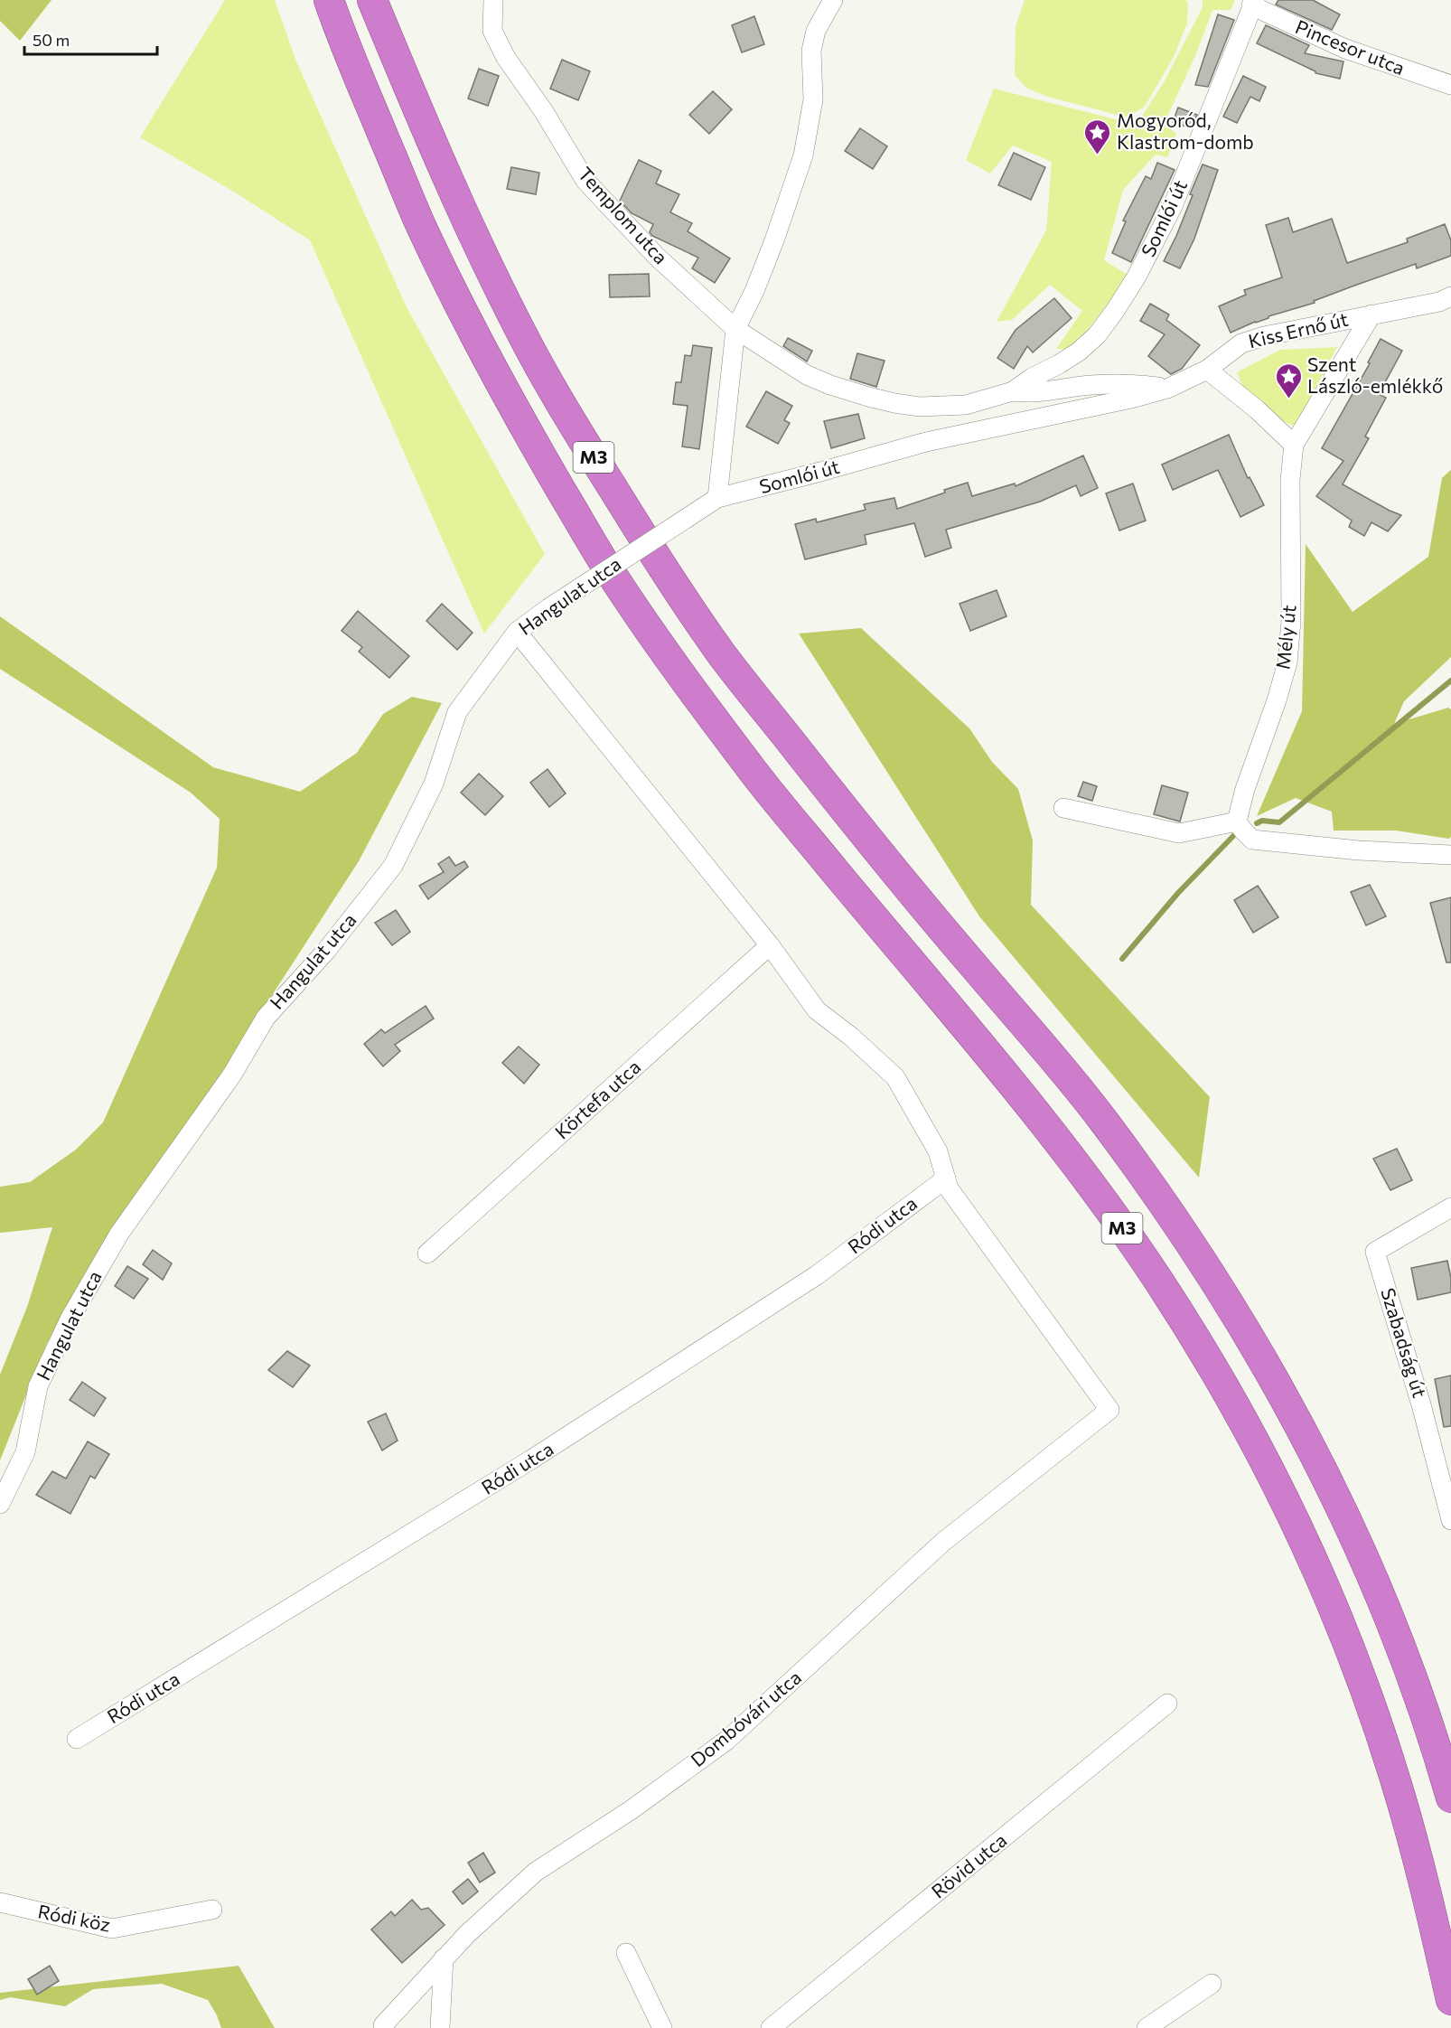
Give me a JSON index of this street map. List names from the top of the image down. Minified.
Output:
{"streets":{"highway":["M3"],"street":["Pincesor utca","Templom utca","Somlói út","Kiss Ernő út","Hangulat utca","Mély út","Körtefa utca","Ródi utca","Szabadság út","Dombóvári utca","Rövid utca","Ródi köz"]},"crossings":[["Pincesor utca","Somlói út"],["Templom utca","Somlói út"],["Somlói út","Kiss Ernő út"],["Somlói út","Hangulat utca"],["Kiss Ernő út","Mély út"],["Ródi utca","Dombóvári utca"]],"places":{"place":["Mogyoród, Klastrom-domb","Szent László-emlékkő"]},"scale_bar":"50 m"}
